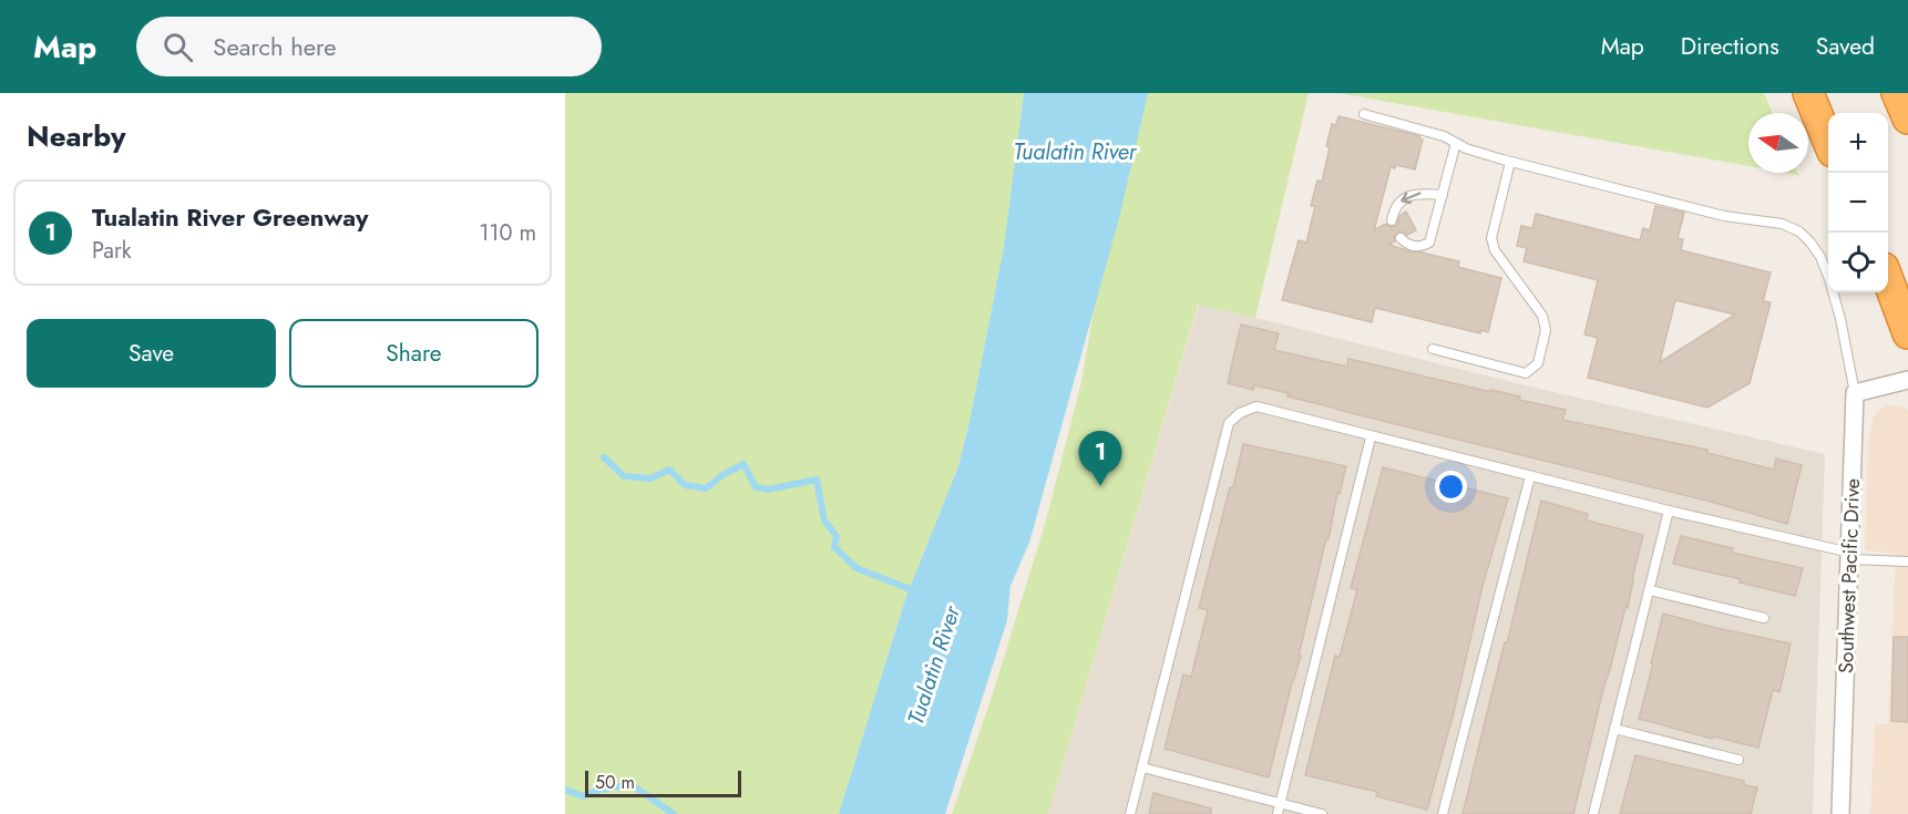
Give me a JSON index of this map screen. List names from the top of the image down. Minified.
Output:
{"streets":{"street":["Southwest Pacific Drive"]},"water":["Tualatin River"],"scale_bar":"50 m","north":"left","page":{"header":"Map","search":"Search here","nav":["Map","Directions","Saved"],"heading":"Nearby","map_buttons":["+","−"],"list":[{"mark":"1","name":"Tualatin River Greenway","note":"Park","value":"110 m"}],"buttons":["Save","Share"],"pins":"1","scale":"50 m"}}
